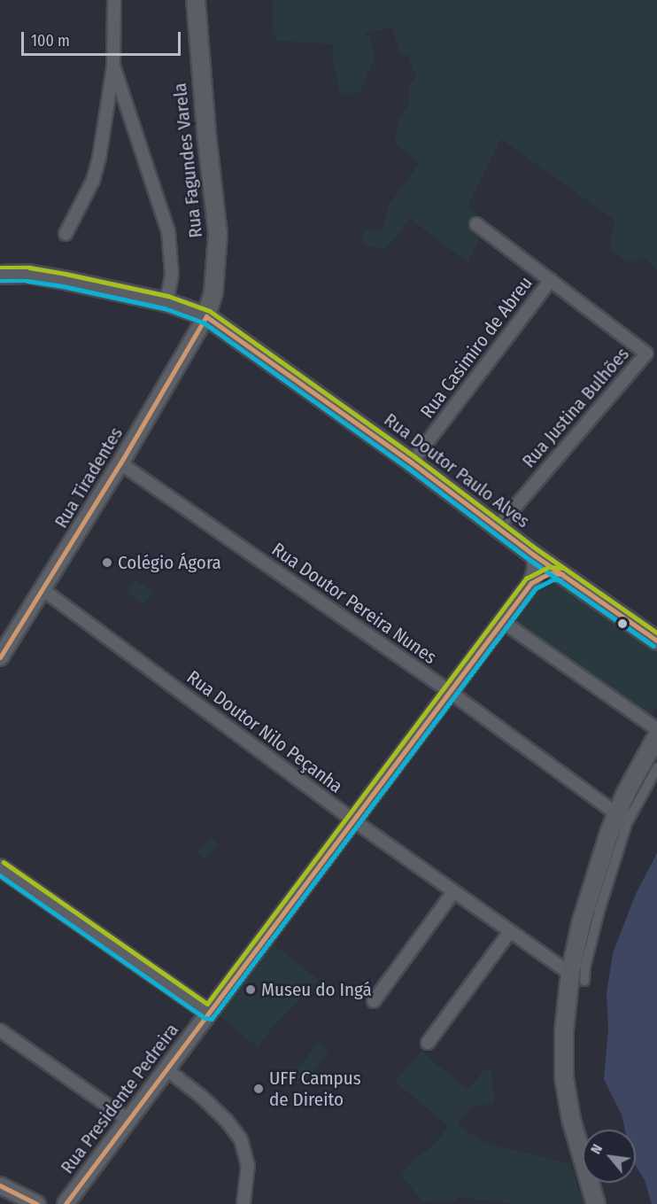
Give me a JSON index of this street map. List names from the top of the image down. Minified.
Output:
{"streets":{"main road":["Rua Fagundes Varela","Rua Doutor Paulo Alves"],"street":["Rua Casimiro de Abreu","Rua Justina Bulhões","Rua Tiradentes","Rua Doutor Pereira Nunes","Rua Doutor Nilo Peçanha","Rua Presidente Pedreira"]},"crossings":[["Rua Fagundes Varela","Rua Doutor Paulo Alves"],["Rua Fagundes Varela","Rua Tiradentes"],["Rua Casimiro de Abreu","Rua Justina Bulhões"],["Rua Casimiro de Abreu","Rua Doutor Paulo Alves"],["Rua Justina Bulhões","Rua Doutor Paulo Alves"],["Rua Doutor Paulo Alves","Rua Tiradentes"],["Rua Doutor Paulo Alves","Rua Presidente Pedreira"],["Rua Tiradentes","Rua Doutor Pereira Nunes"],["Rua Tiradentes","Rua Doutor Nilo Peçanha"],["Rua Doutor Pereira Nunes","Rua Presidente Pedreira"],["Rua Doutor Nilo Peçanha","Rua Presidente Pedreira"]],"places":["Colégio Ágora","Museu do Ingá","UFF Campus de Direito"],"scale_bar":"100 m","north":"top left"}
